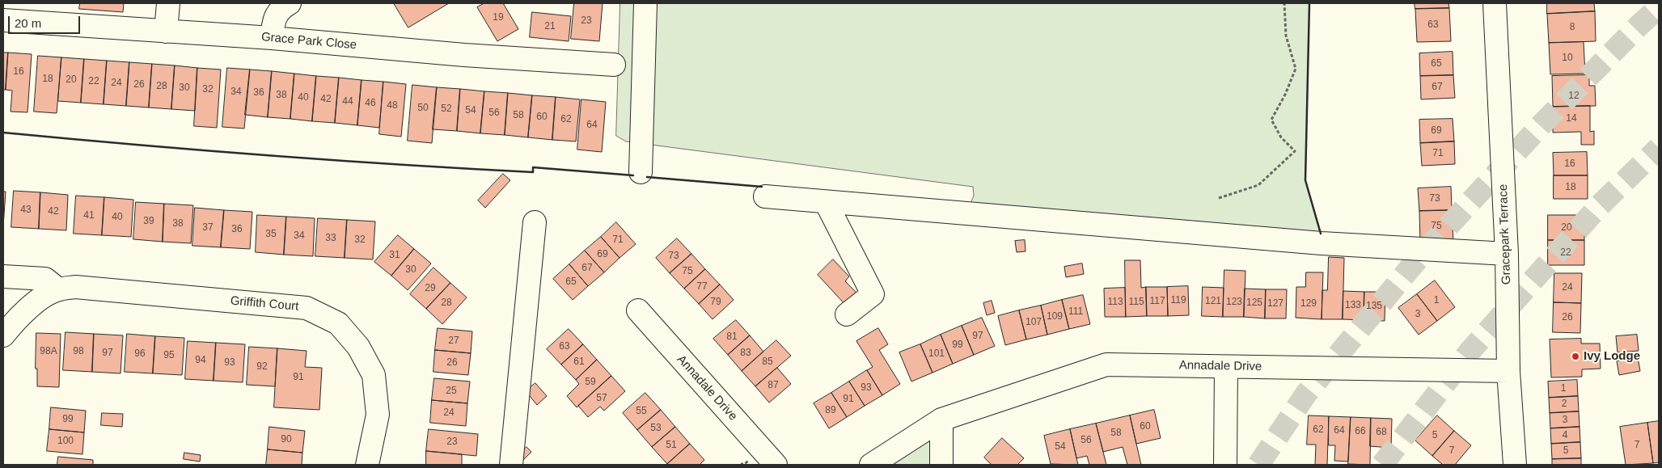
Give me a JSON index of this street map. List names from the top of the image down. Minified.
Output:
{"streets":{"street":["Grace Park Close","Gracepark Terrace","Griffith Court","Annadale Drive"]},"crossings":[["Gracepark Terrace","Annadale Drive"]],"places":["Ivy Lodge"],"house_numbers":["19","23","63","21","8","10","65","16","18","20","22","24","26","28","67","30","32","34","36","38","12","40","42","44","46","48","50","52","54","56","58","60","14","62","64","69","71","16","18","73","43","42","41","40","39","38","75","37","20","36","35","34","33","32","71","22","69","31","73","67","30","75","65","77","24","29","119","1","117","121","79","113","115","123","28","125","127","129","133","135","111","3","109","26","107","97","81","27","99","63","98A","98","97","83","96","101","95","94","61","85","93","26","92","91","59","87","93","1","25","57","91","2","89","55","24","99","3","60","53","62","64","66","68","58","5","4","90","56","100","23","51","7","54","7","5"],"scale_bar":"20 m"}
